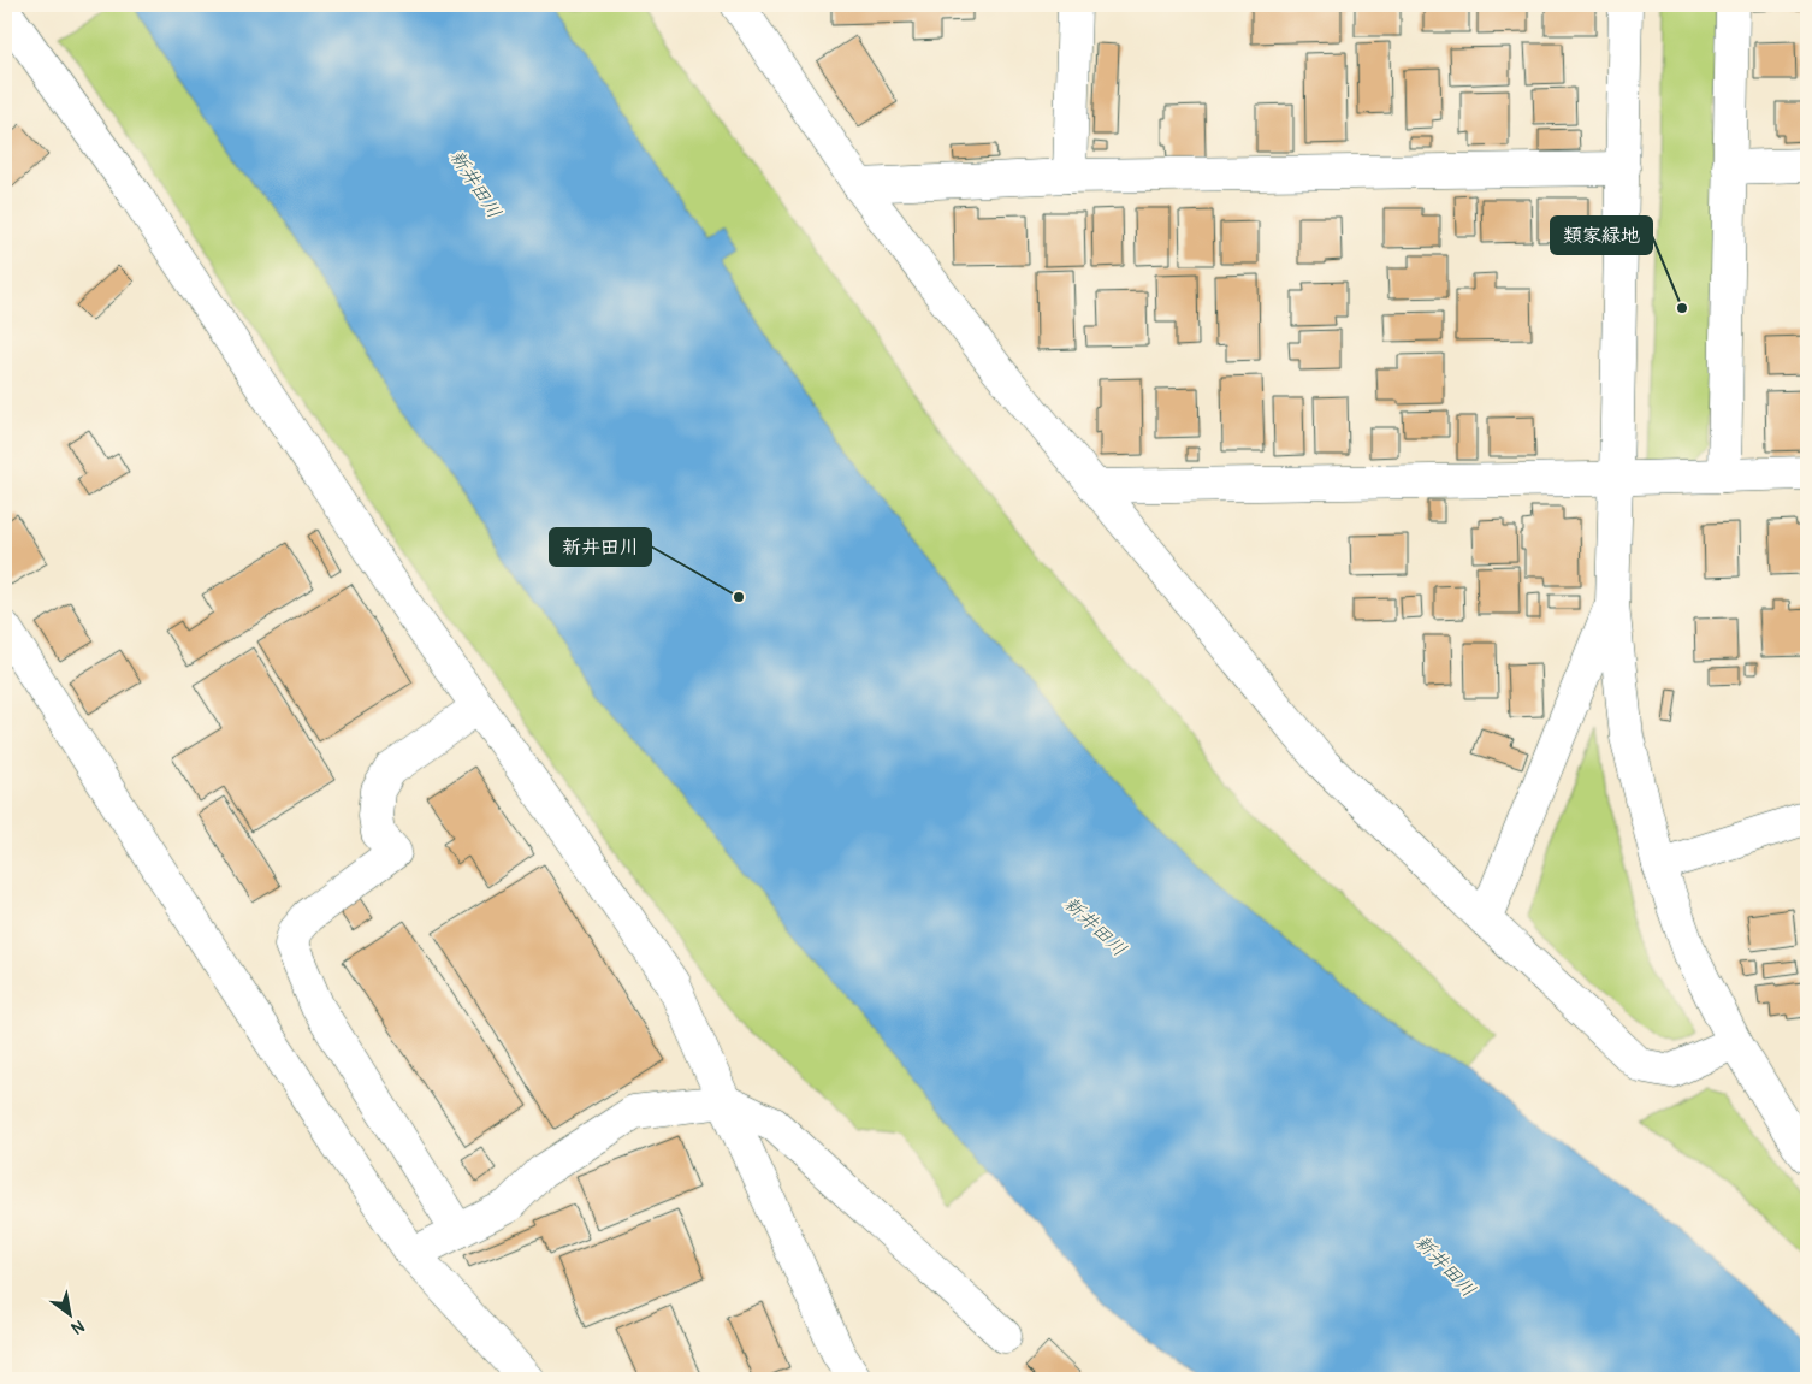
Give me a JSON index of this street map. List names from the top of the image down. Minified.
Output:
{"water":["新井田川"],"places":["類家緑地","新井田川"],"north":"bottom right"}
